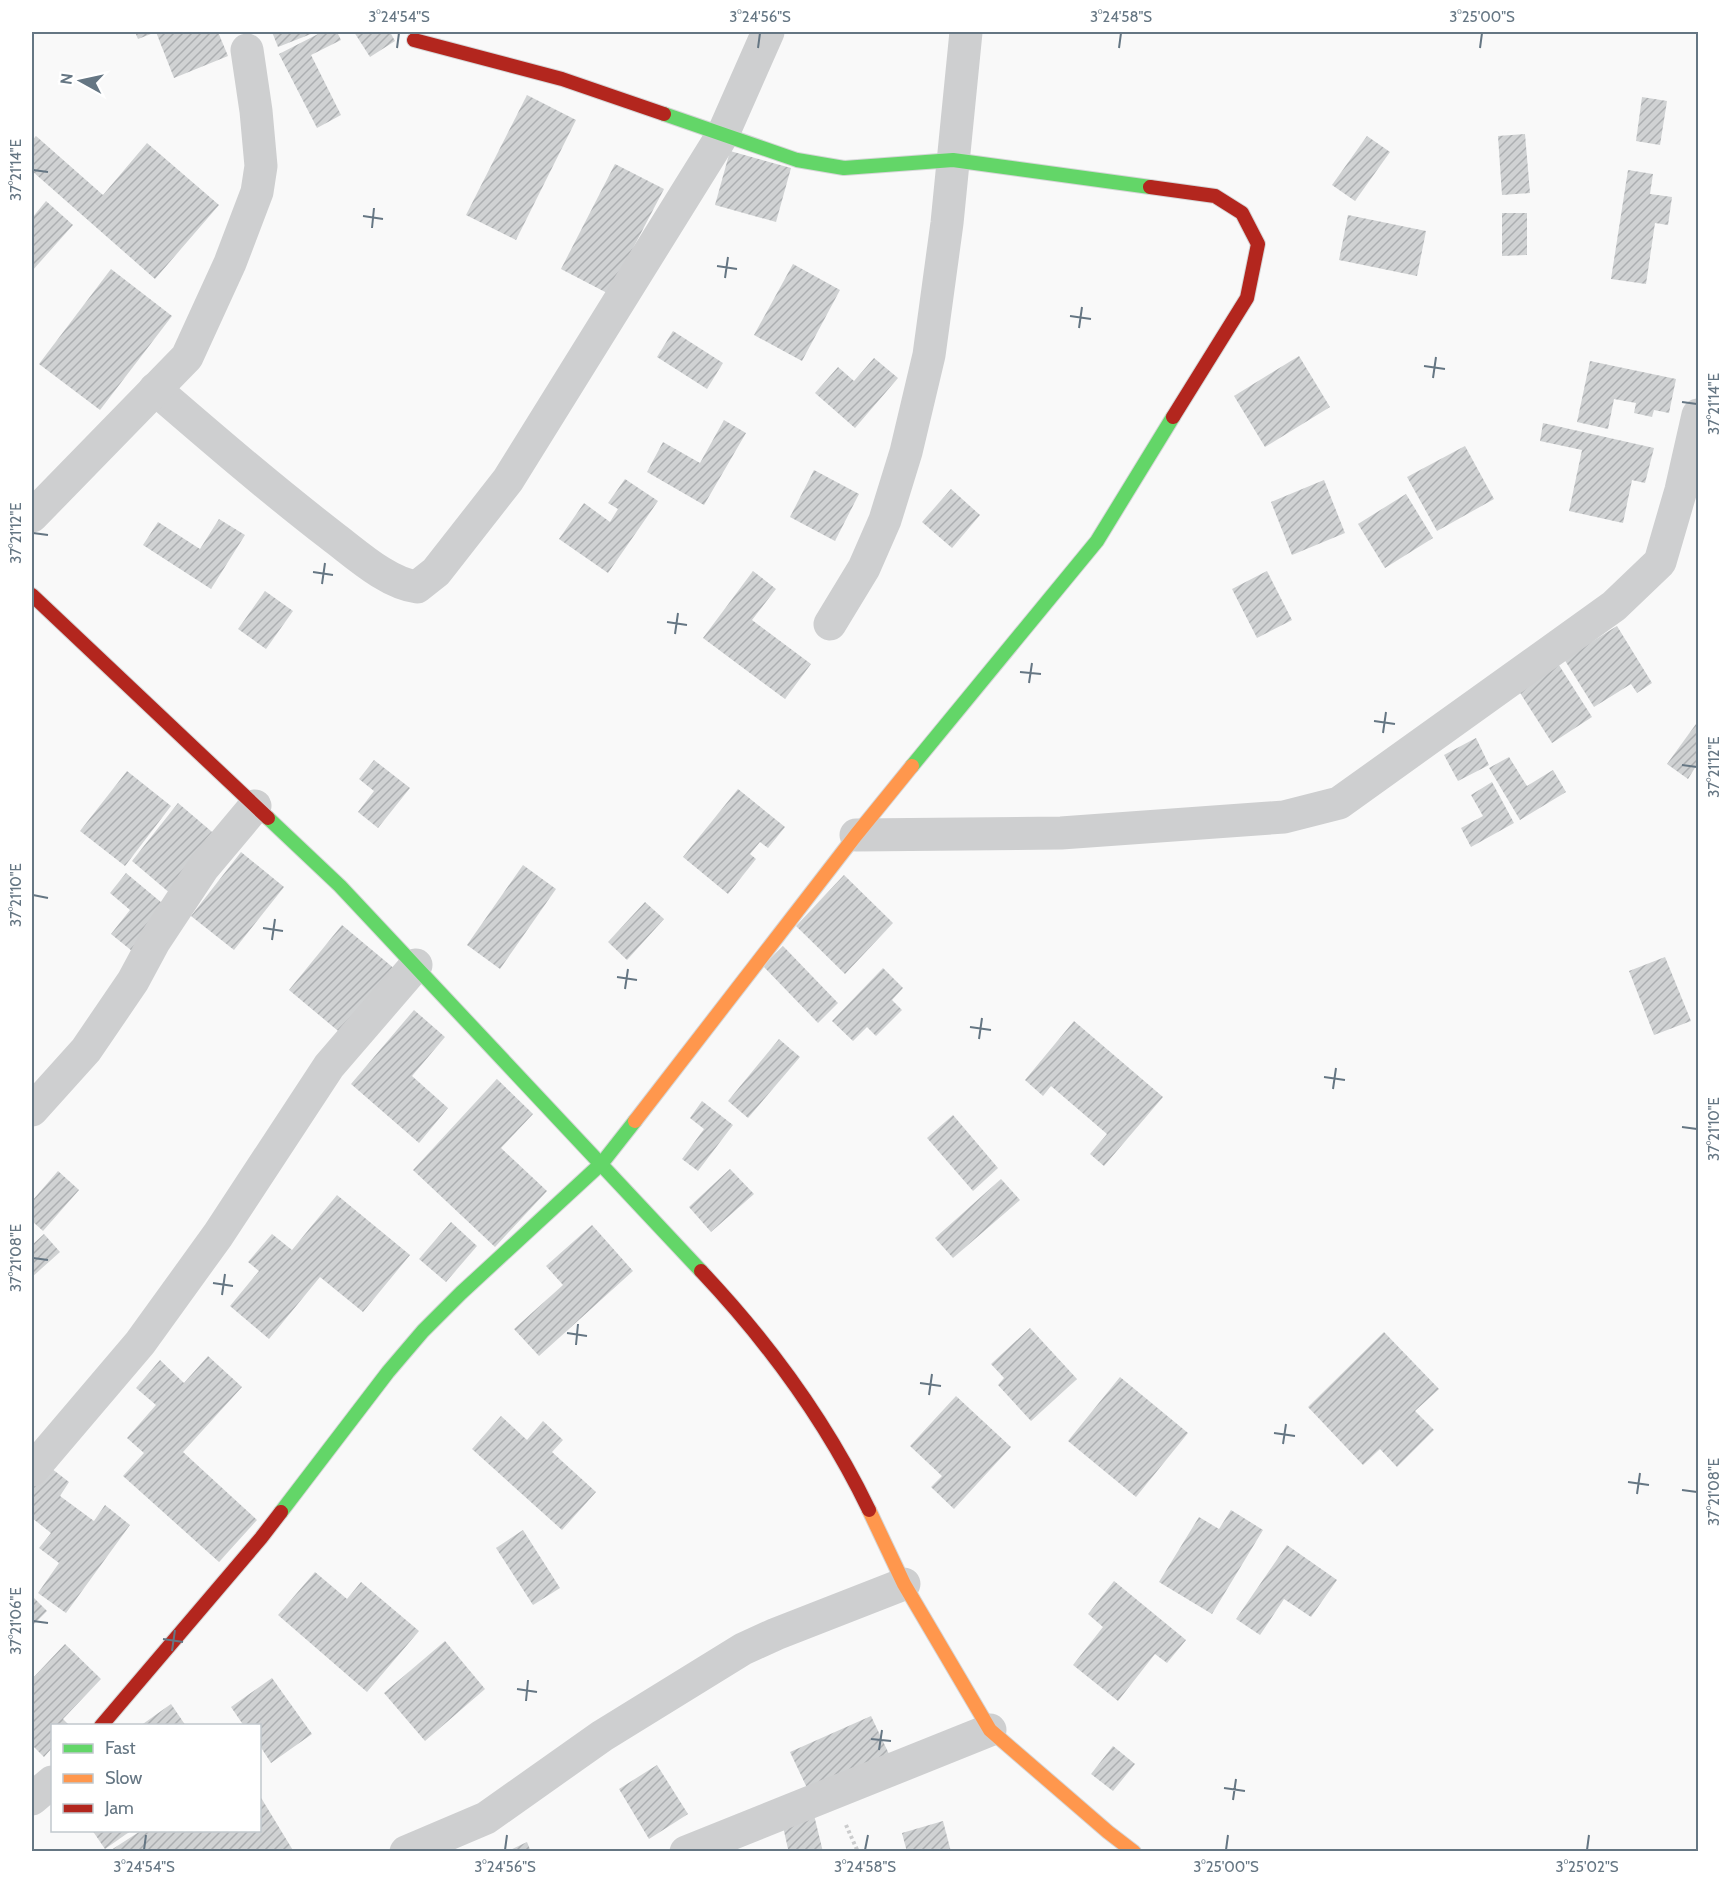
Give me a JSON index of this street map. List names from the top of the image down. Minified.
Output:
{"legend":["Fast","Slow","Jam"],"north":"left","coordinates":["3°24'54\"S","3°24'56\"S","3°24'58\"S","3°25'00\"S","37°21'14\"E","37°21'12\"E","37°21'10\"E","37°21'08\"E","37°21'06\"E","3°25'02\"S"]}
